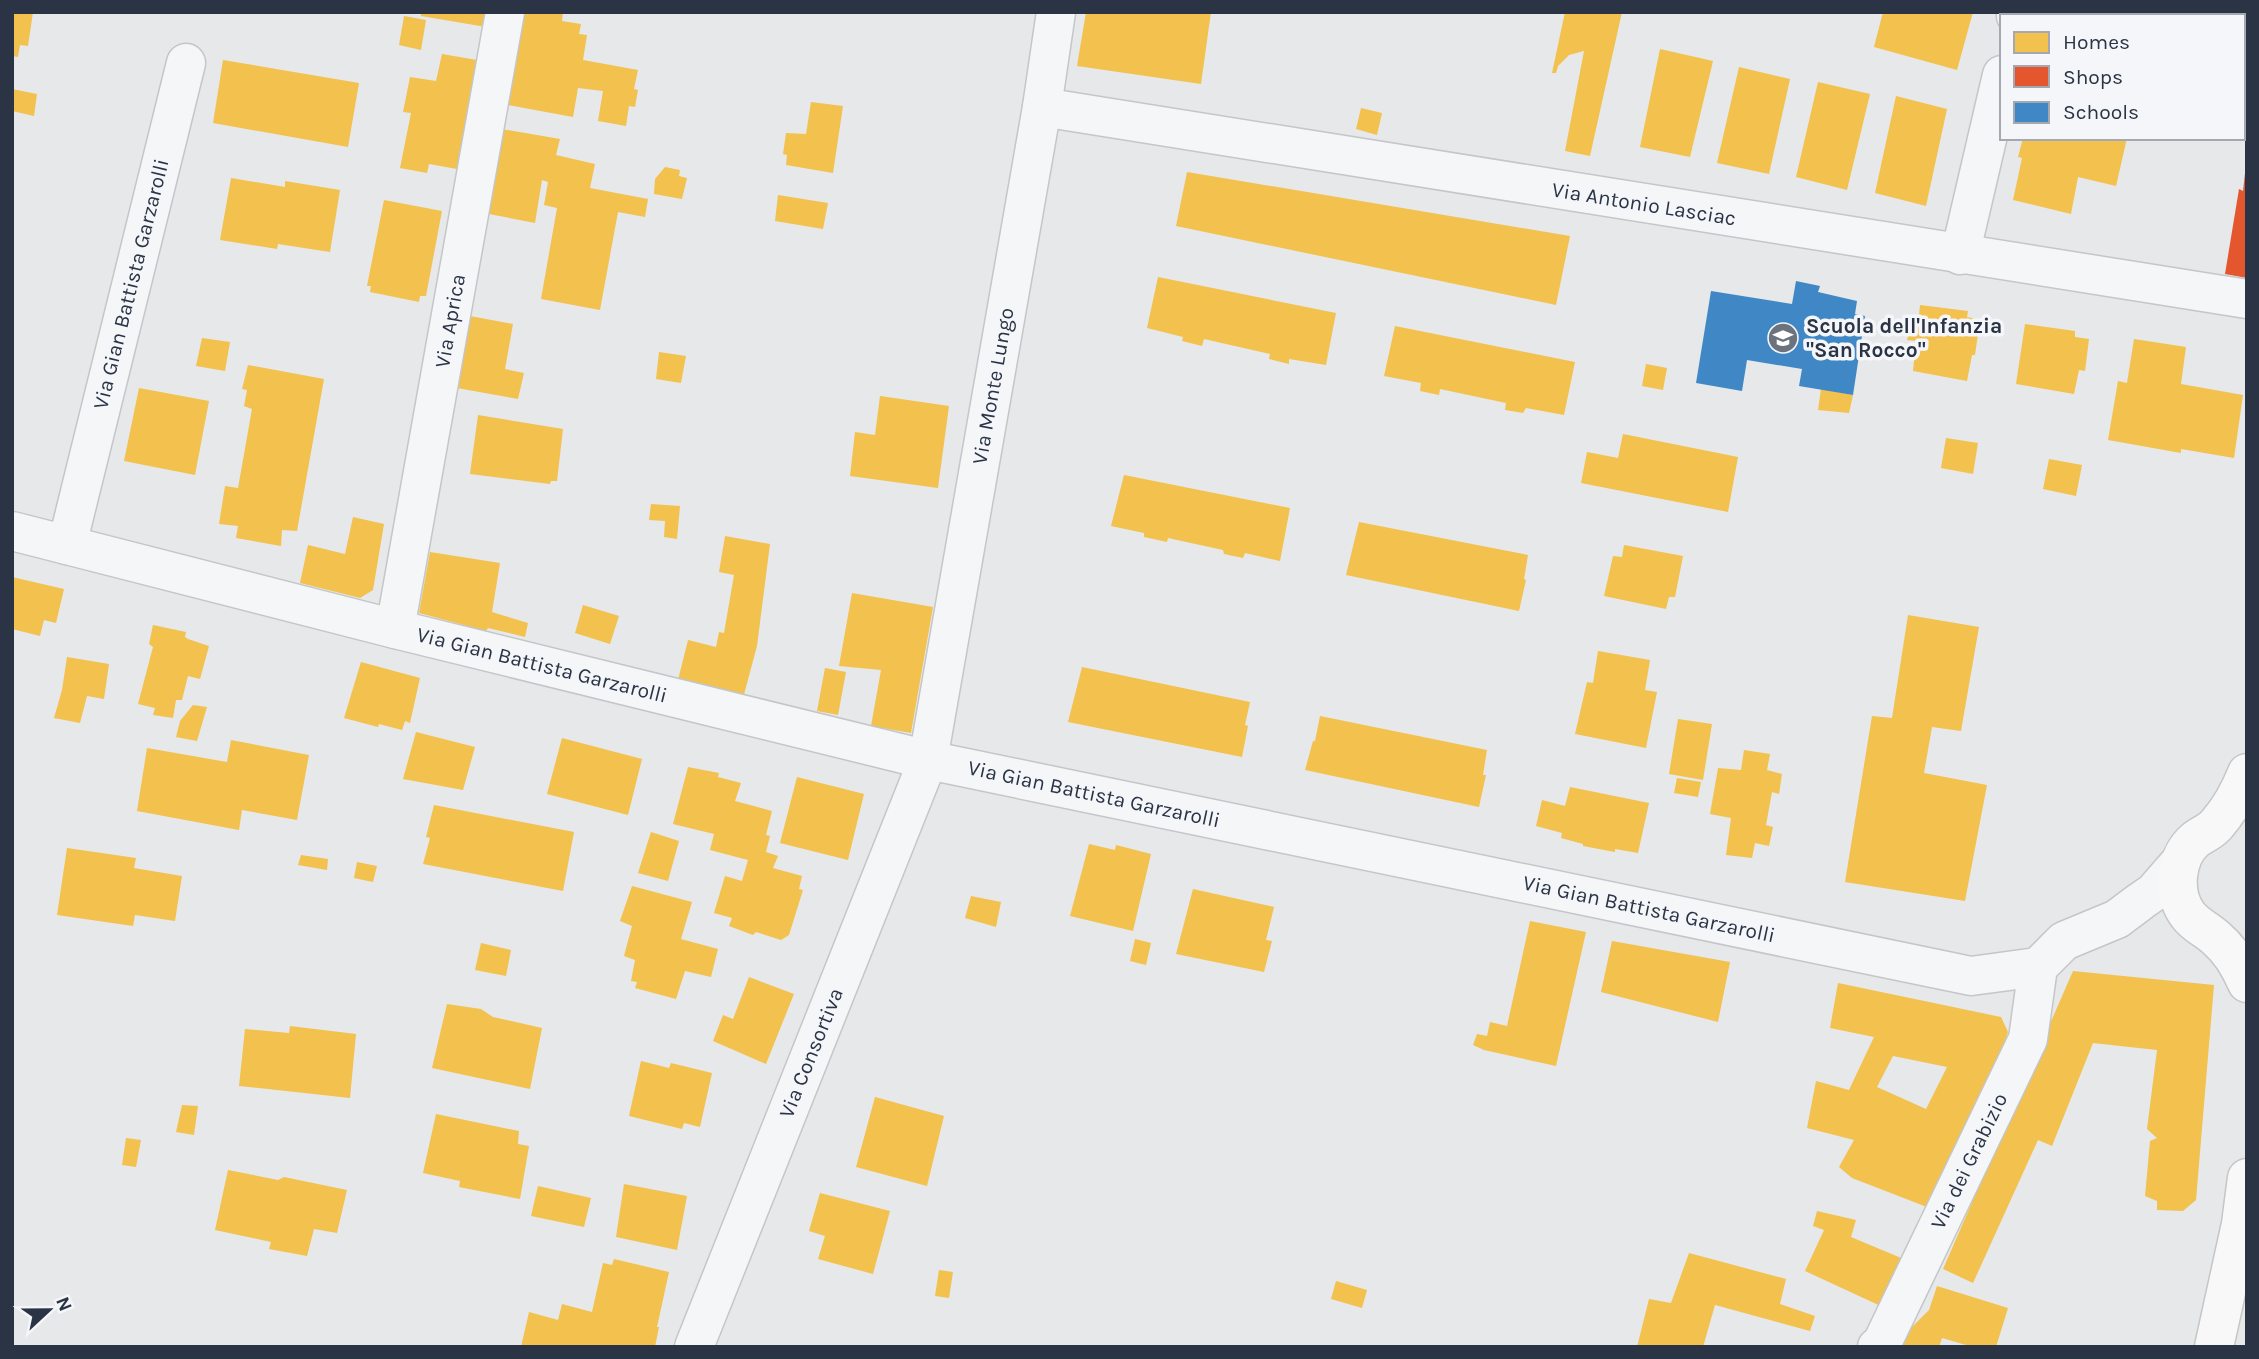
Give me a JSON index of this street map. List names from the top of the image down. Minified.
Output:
{"streets":{"street":["Via Antonio Lasciac","Via Gian Battista Garzarolli","Via Aprica","Via Monte Lungo","Via Consortiva","Via dei Grabizio"]},"crossings":[["Via Antonio Lasciac","Via Monte Lungo"],["Via Gian Battista Garzarolli","Via Aprica"],["Via Gian Battista Garzarolli","Via Monte Lungo"],["Via Gian Battista Garzarolli","Via Consortiva"],["Via Gian Battista Garzarolli","Via dei Grabizio"],["Via Monte Lungo","Via Consortiva"]],"places":{"school or university":["Scuola dell'Infanzia \"San Rocco\""]},"legend":["Homes","Shops","Schools"],"north":"right"}
